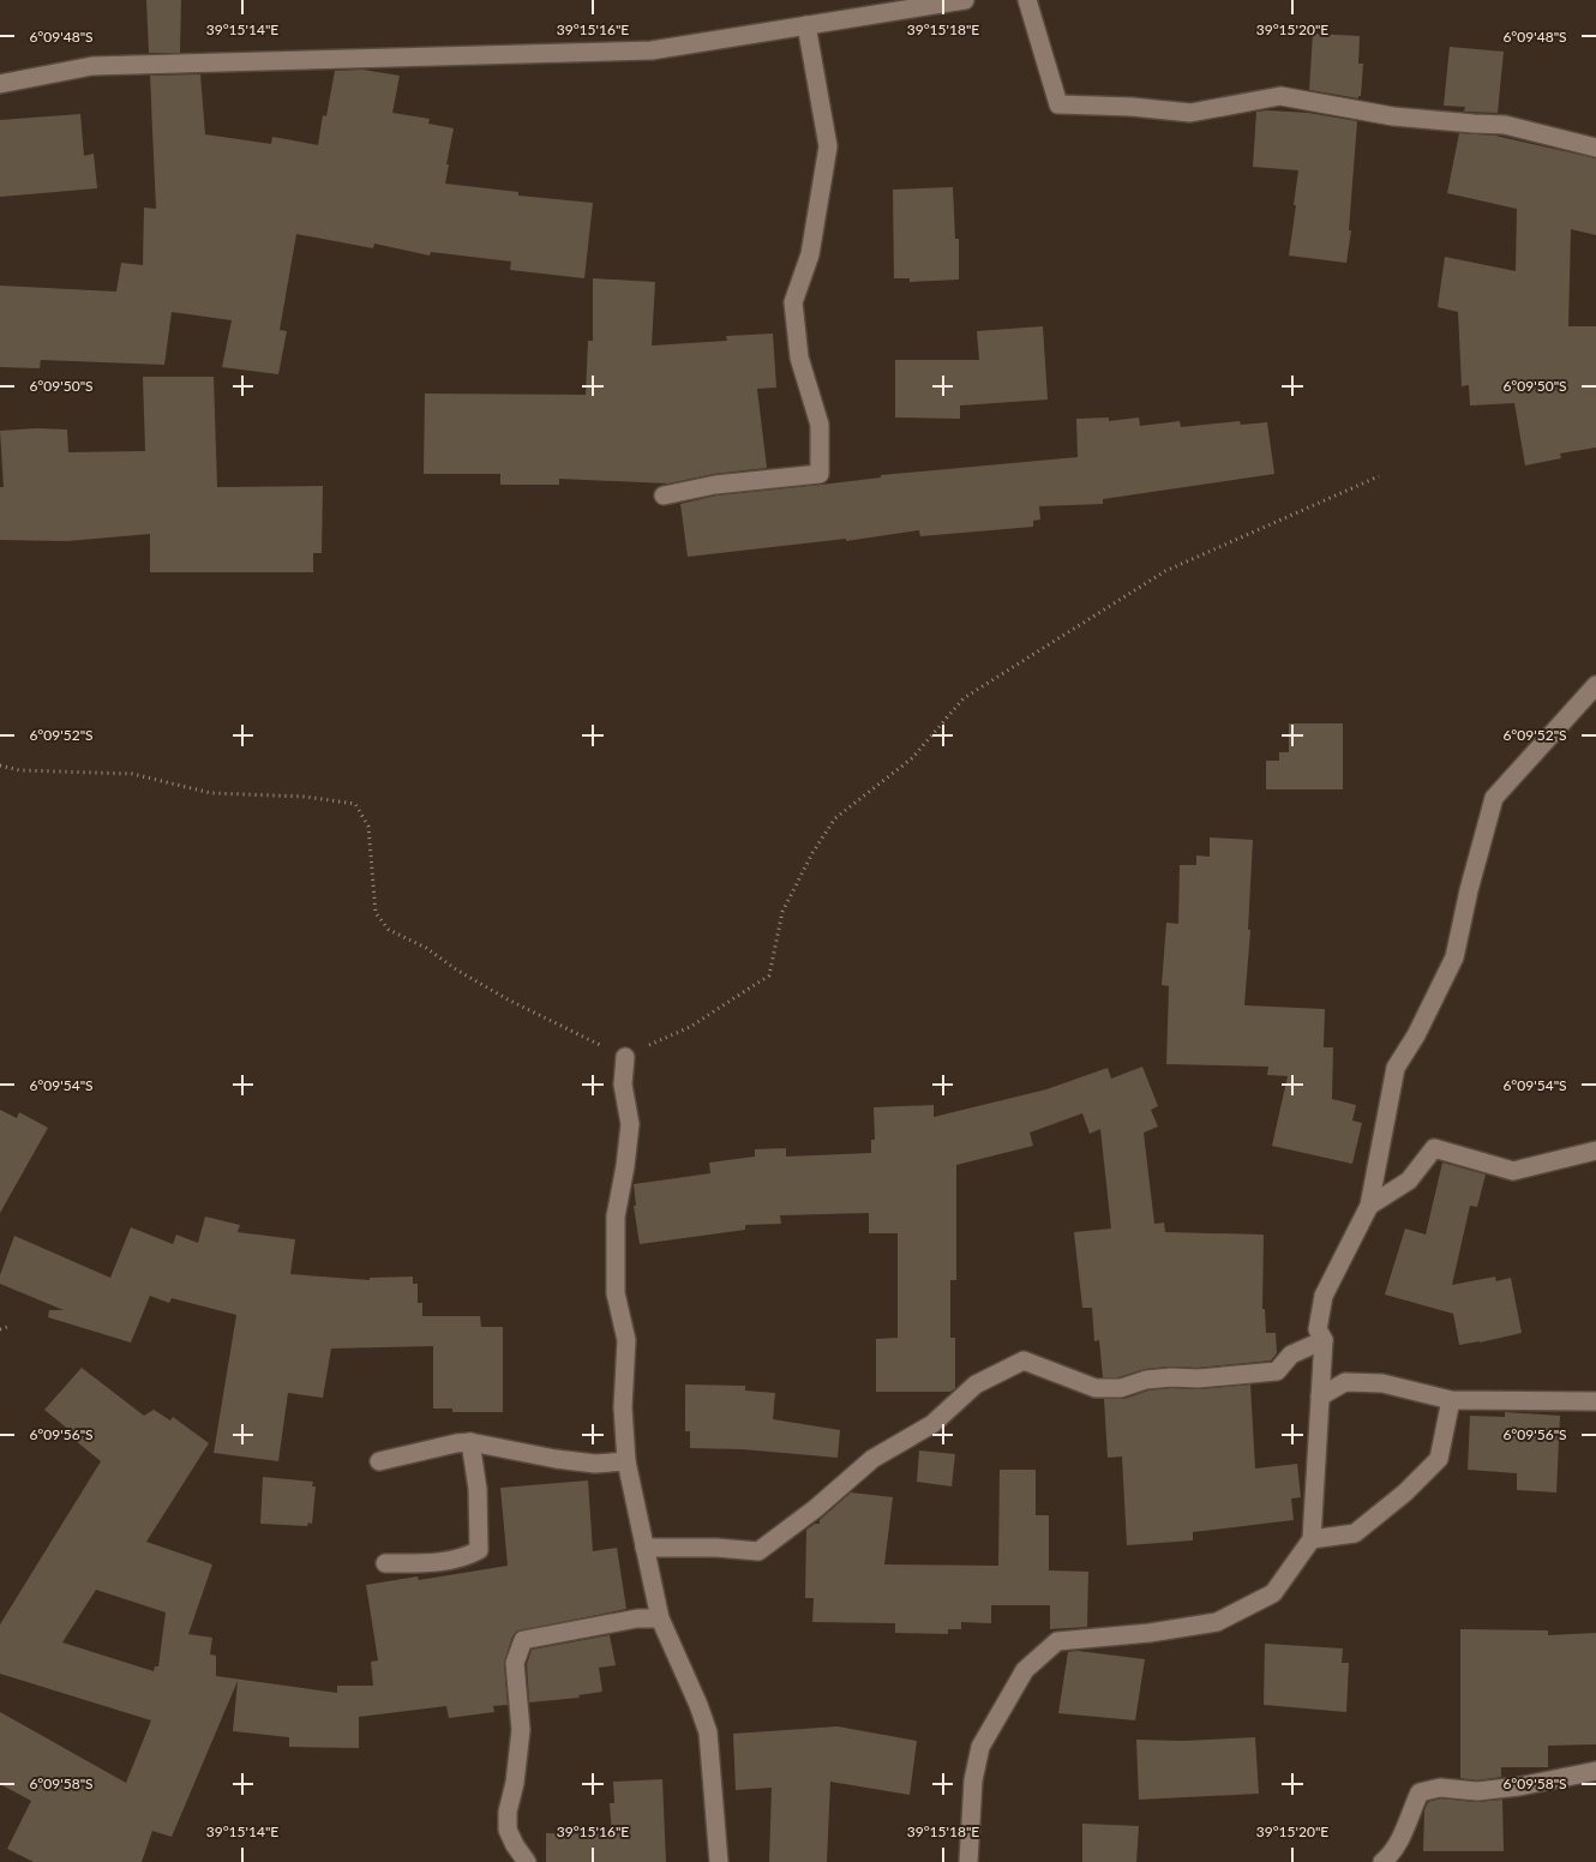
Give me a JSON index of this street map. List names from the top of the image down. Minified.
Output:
{"coordinates":["39°15'14\"E","39°15'16\"E","39°15'18\"E","39°15'20\"E","6°09'48\"S","6°09'50\"S","6°09'52\"S","6°09'54\"S","6°09'56\"S","6°09'58\"S"]}
